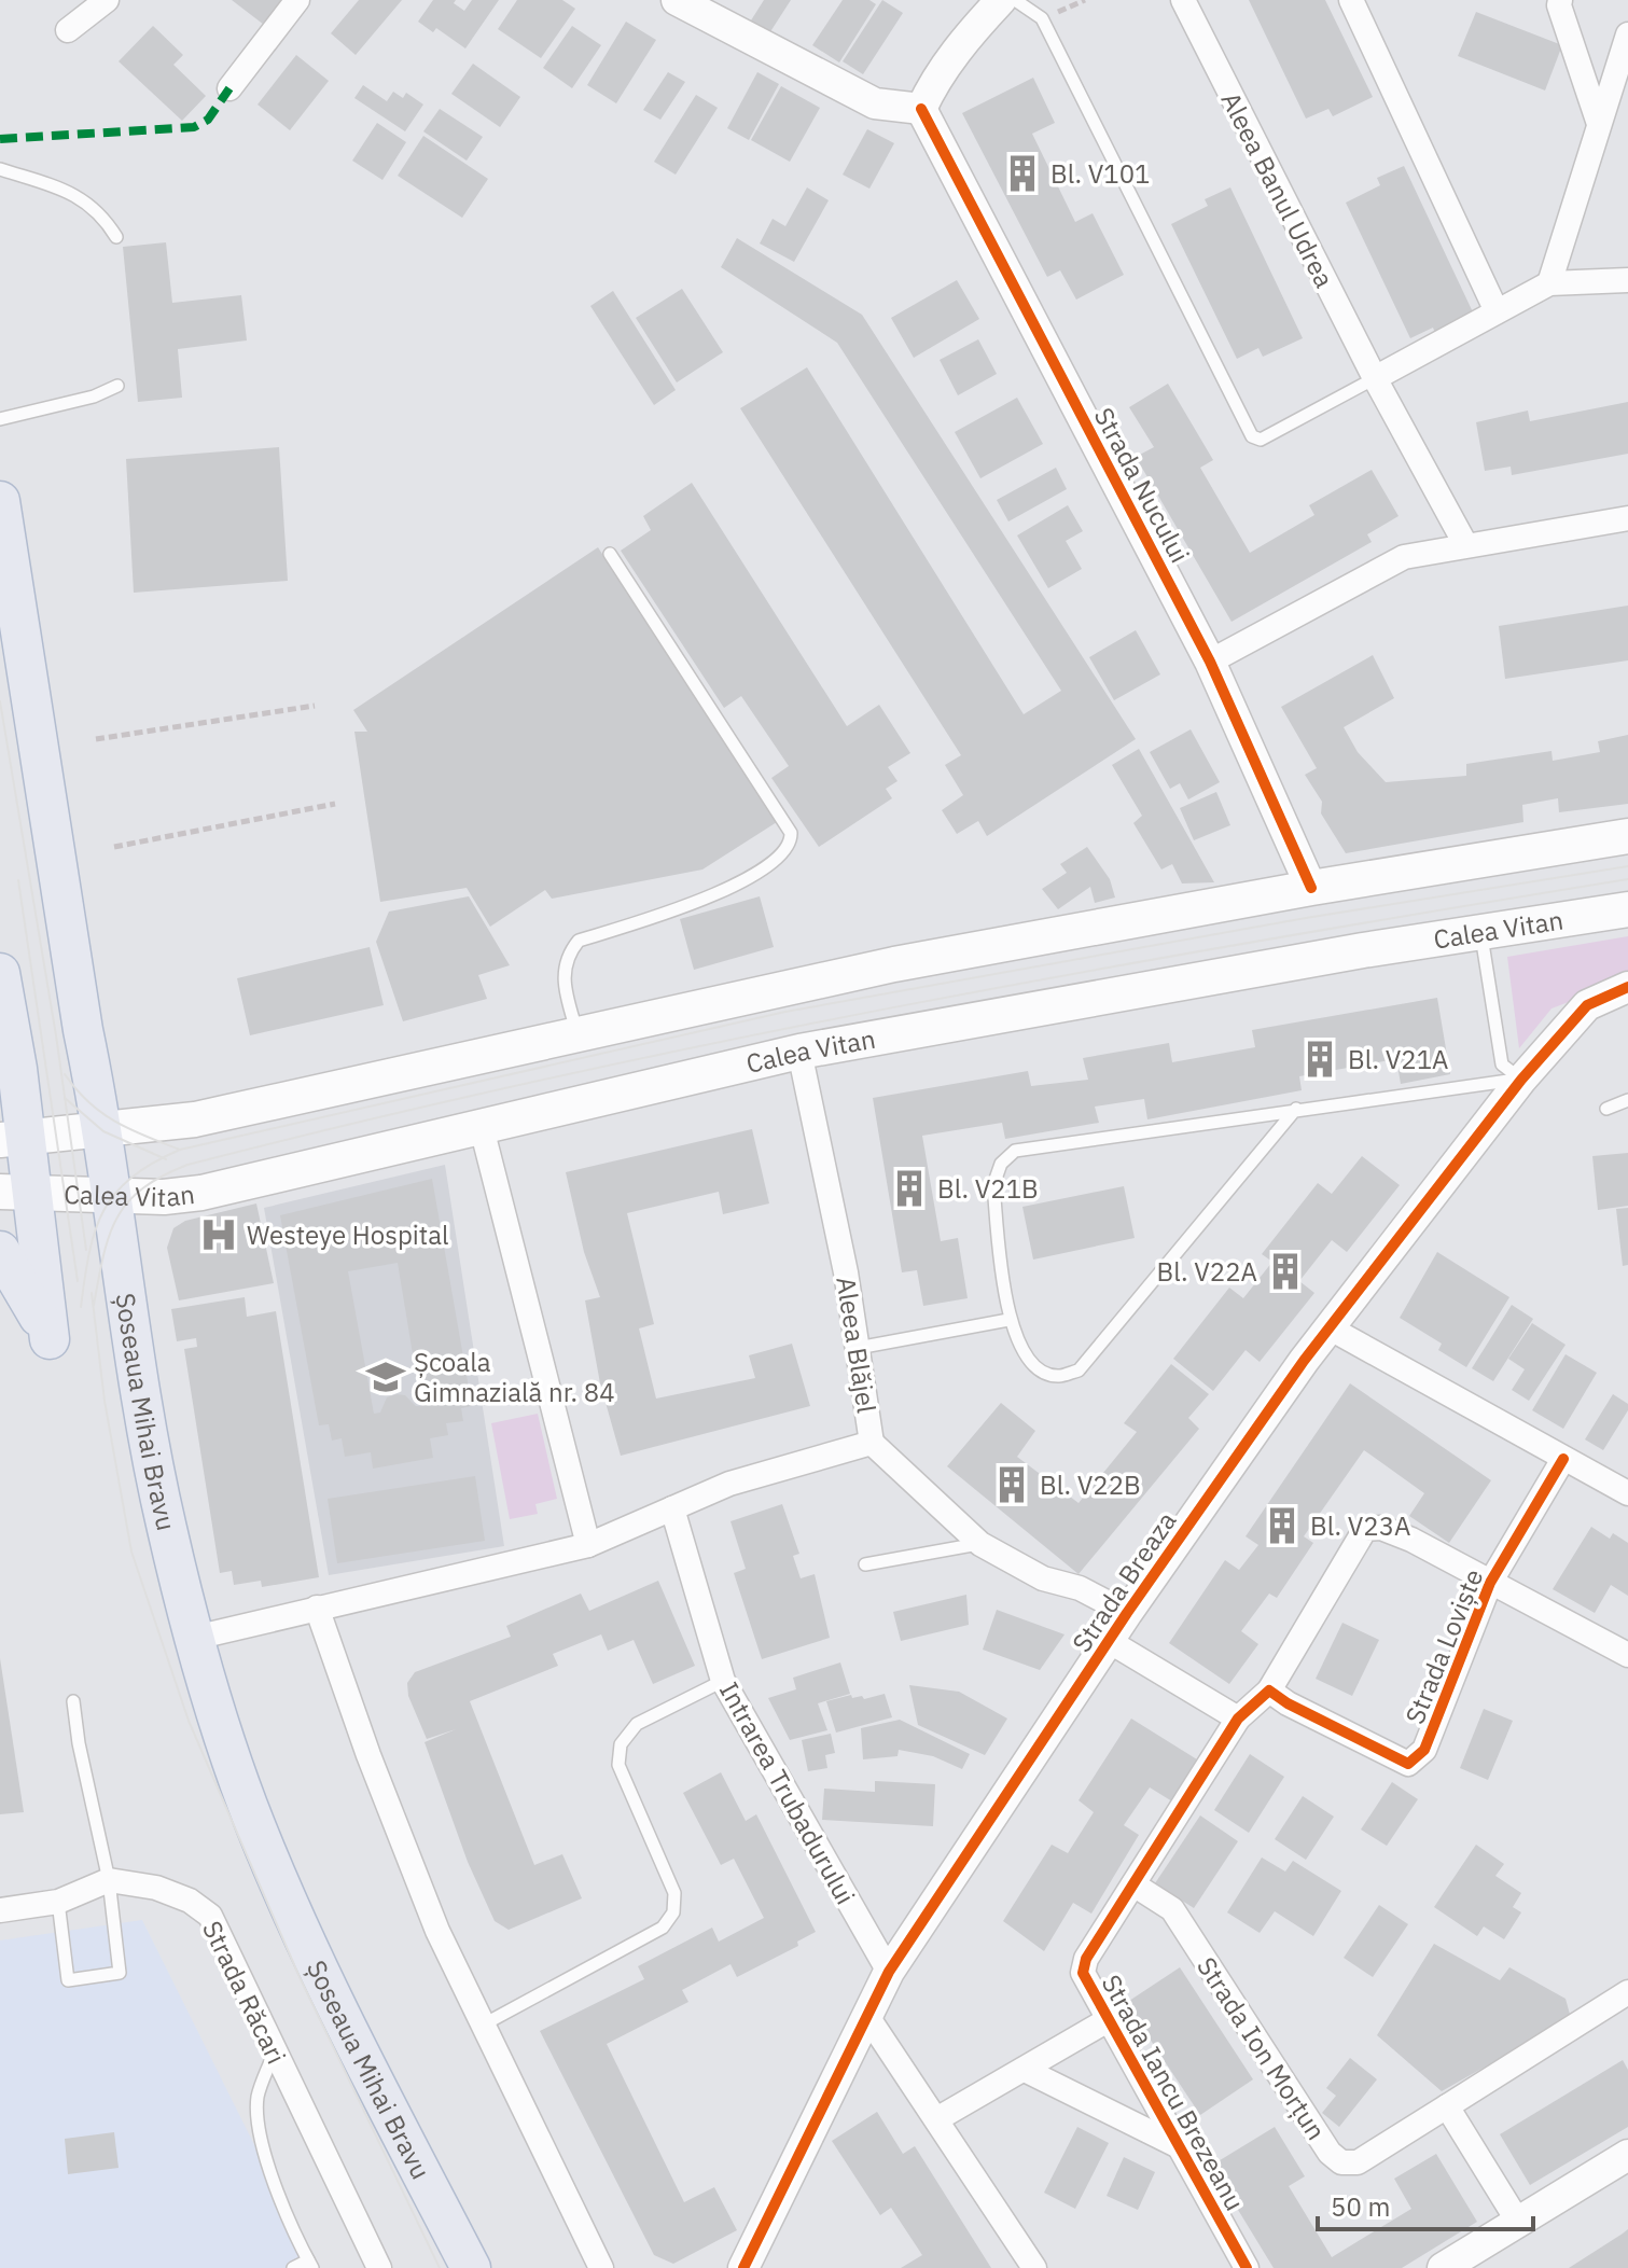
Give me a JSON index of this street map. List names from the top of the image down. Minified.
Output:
{"streets":{"main road":["Calea Vitan","Șoseaua Mihai Bravu"],"street":["Aleea Banul Udrea","Strada Nucului","Aleea Blăjel","Strada Breaza","Strada Loviște","Intrarea Trubadurului","Strada Răcari","Strada Ion Morțun","Strada Iancu Brezeanu"]},"crossings":[["Calea Vitan","Aleea Blăjel"],["Calea Vitan","Șoseaua Mihai Bravu"],["Aleea Blăjel","Șoseaua Mihai Bravu"],["Aleea Blăjel","Intrarea Trubadurului"],["Strada Breaza","Intrarea Trubadurului"],["Strada Ion Morțun","Strada Iancu Brezeanu"]],"places":{"building":["Bl. V101","Bl. V21A","Bl. V21B","Bl. V22A","Bl. V22B","Bl. V23A"],"hospital":["Westeye Hospital"],"school or university":["Școala Gimnazială nr. 84"]},"scale_bar":"50 m"}
